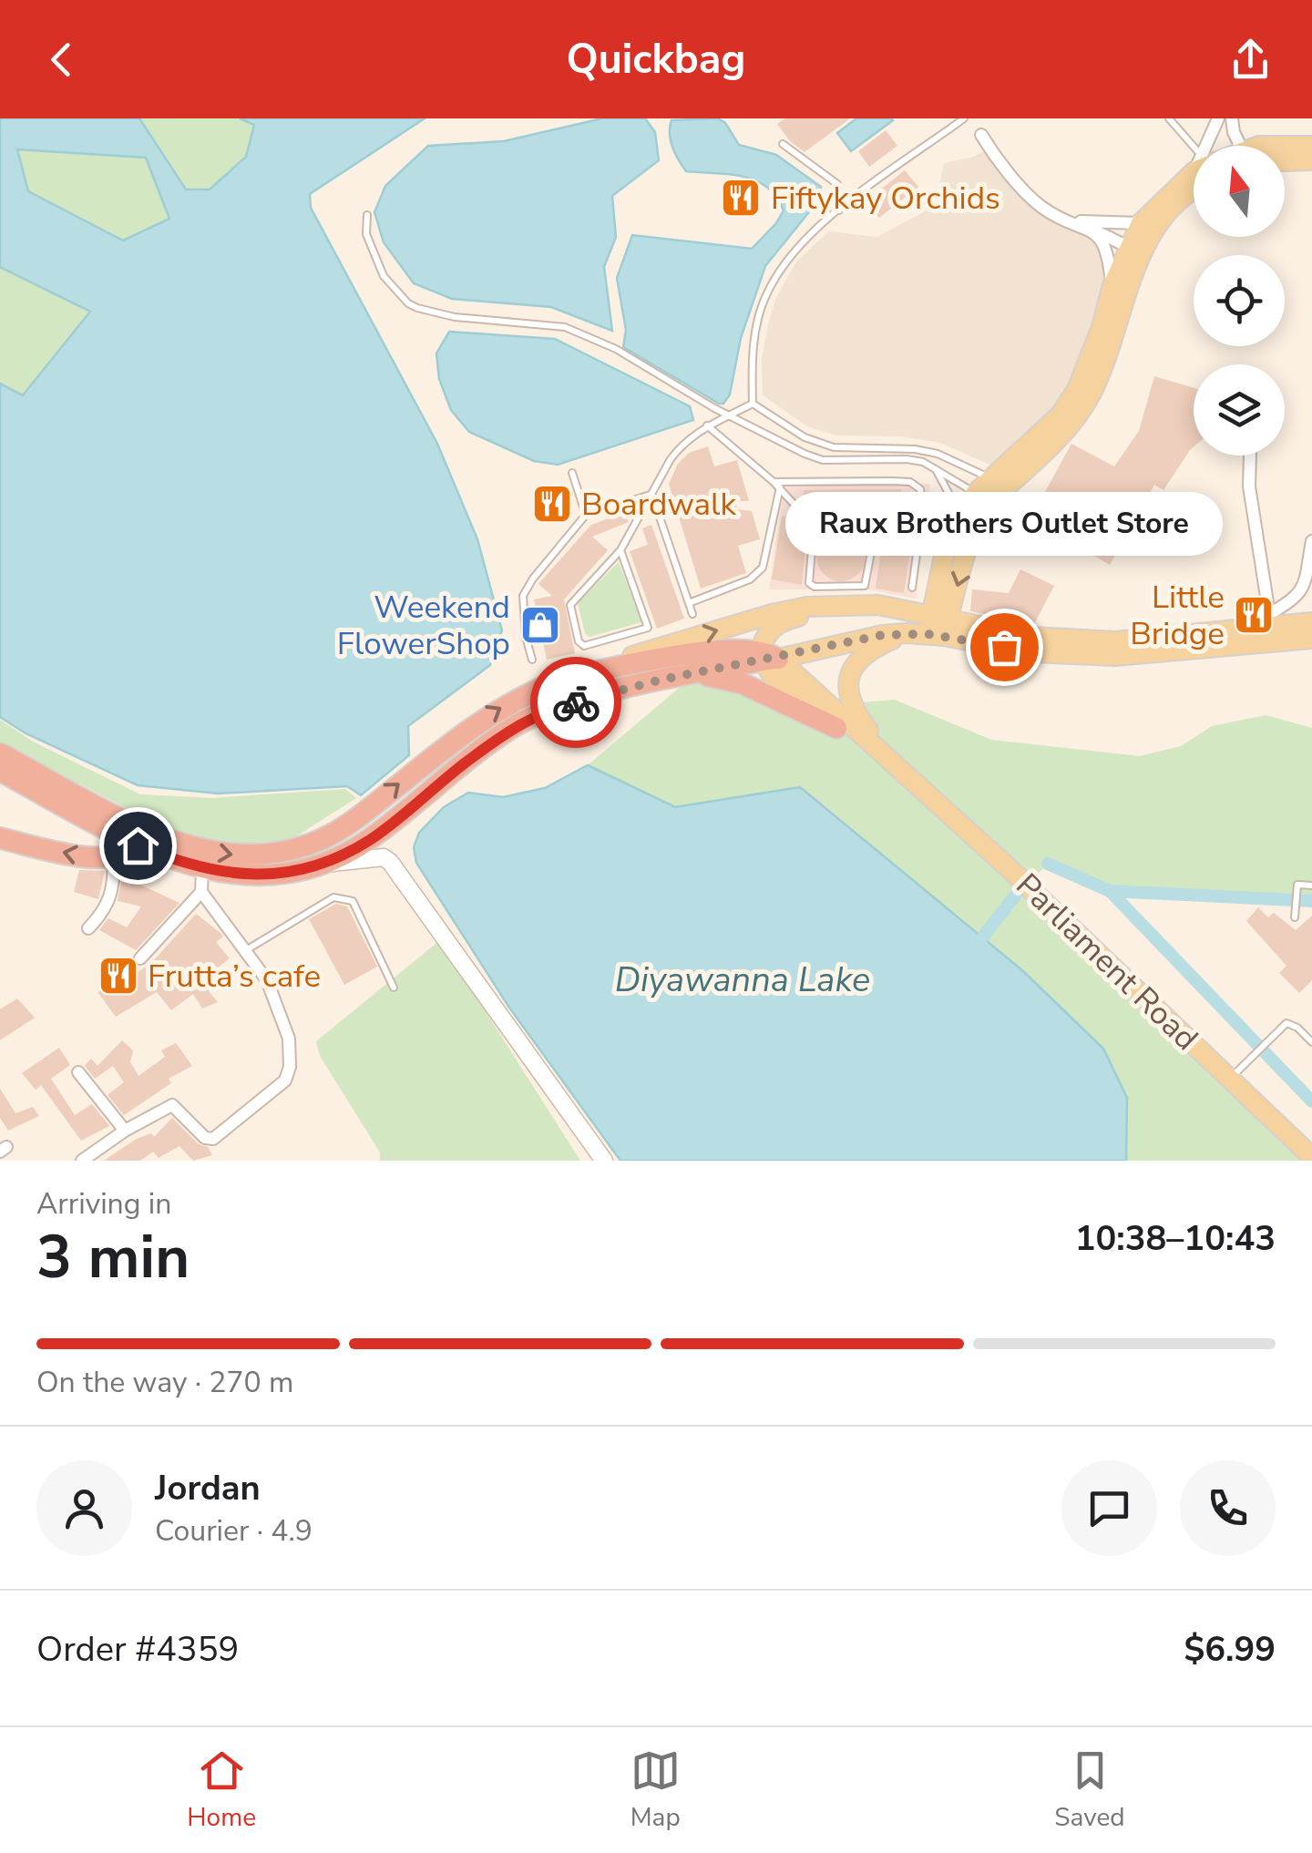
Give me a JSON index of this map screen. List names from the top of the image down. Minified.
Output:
{"streets":{"main road":["Parliament Road"]},"water":["Diyawanna Lake"],"places":{"restaurant":["Fiftykay Orchids","Boardwalk","Little Bridge","Frutta’s cafe"],"shop":["Weekend FlowerShop"],"other":["Raux Brothers Outlet Store"]},"north":"top","page":{"header":"Quickbag","bubble":"Raux Brothers Outlet Store","heading":["3 min","Arriving in","10:38–10:43"],"panel":["Jordan","Courier · 4.9","Order #4359","$6.99"],"bar":"On the way · 270 m","tabs":["Home","Map","Saved"]}}
